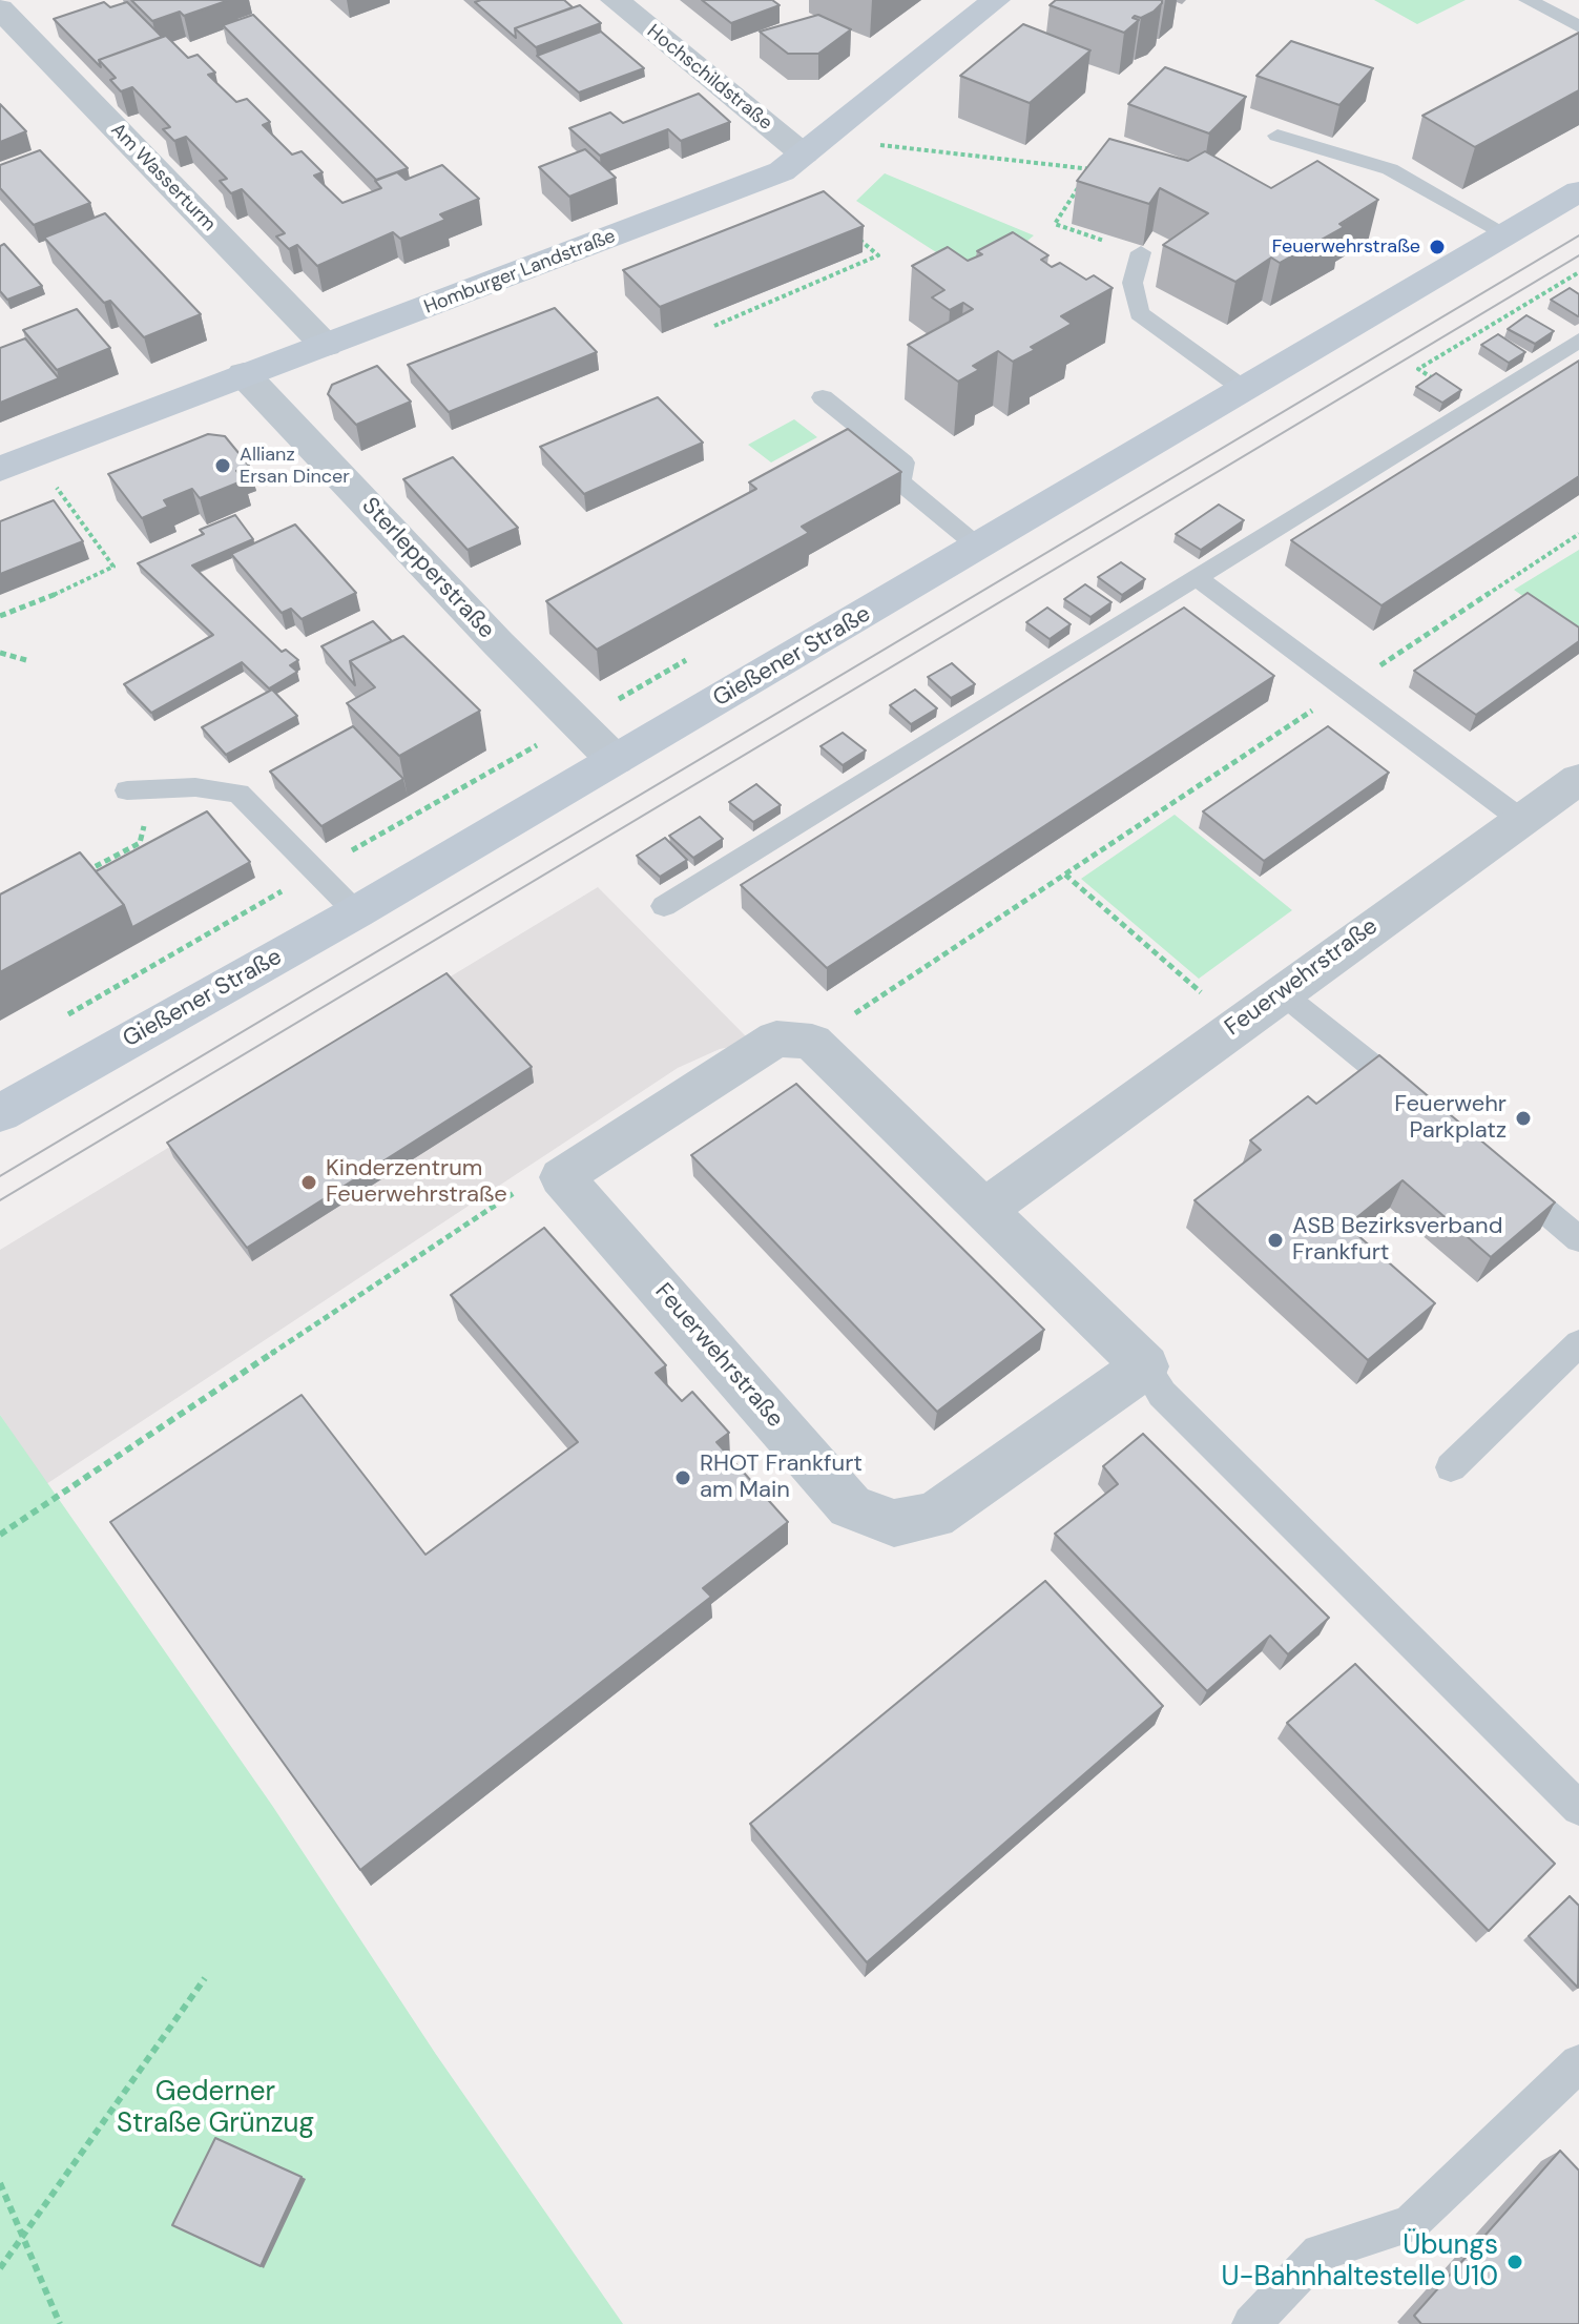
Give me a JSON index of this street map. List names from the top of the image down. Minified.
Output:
{"streets":{"main road":["Homburger Landstraße","Gießener Straße"],"street":["Hochschildstraße","Am Wasserturm","Sterlepperstraße","Feuerwehrstraße"]},"crossings":[["Hochschildstraße","Homburger Landstraße"],["Am Wasserturm","Homburger Landstraße"],["Homburger Landstraße","Sterlepperstraße"],["Sterlepperstraße","Gießener Straße"]],"parks":["Gederner Straße Grünzug"],"places":["Feuerwehrstraße","Allianz Ersan Dincer","Feuerwehr Parkplatz","Kinderzentrum Feuerwehrstraße","ASB Bezirksverband Frankfurt","RHOT Frankfurt am Main","Übungs U-Bahnhaltestelle U10"]}
